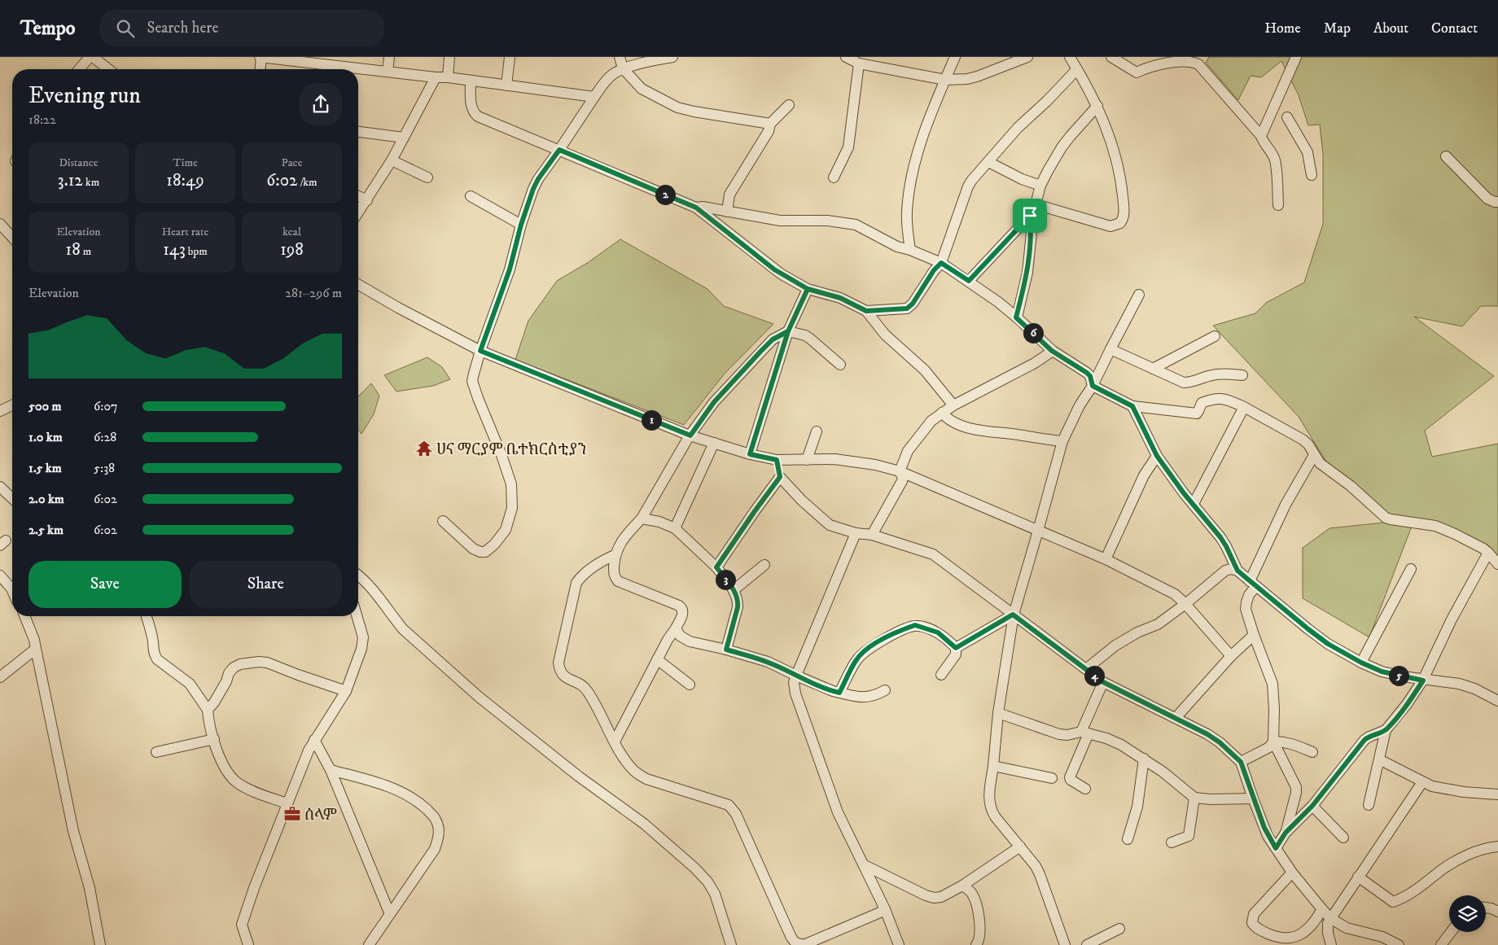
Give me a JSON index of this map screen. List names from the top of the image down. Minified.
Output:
{"places":{"temple":["ሀና ማርያም ቤተክርስቲያን"],"office":["ሰላም"]},"page":{"header":"Tempo","search":"Search here","nav":["Home","Map","About","Contact"],"heading":["Evening run","18:22"],"stats":[["Distance","3.12 km"],["Time","18:49"],["Pace","6:02 /km"],["Elevation","18 m"],["Heart rate","143 bpm"],["kcal","198"]],"pins":["2","6","1","3","4","5"],"chart":["Elevation","281–296 m"],"list":[{"name":"500 m","note":"6:07"},{"name":"1.0 km","note":"6:28"},{"name":"1.5 km","note":"5:38"},{"name":"2.0 km","note":"6:02"},{"name":"2.5 km","note":"6:02"}],"buttons":["Save","Share"]}}
